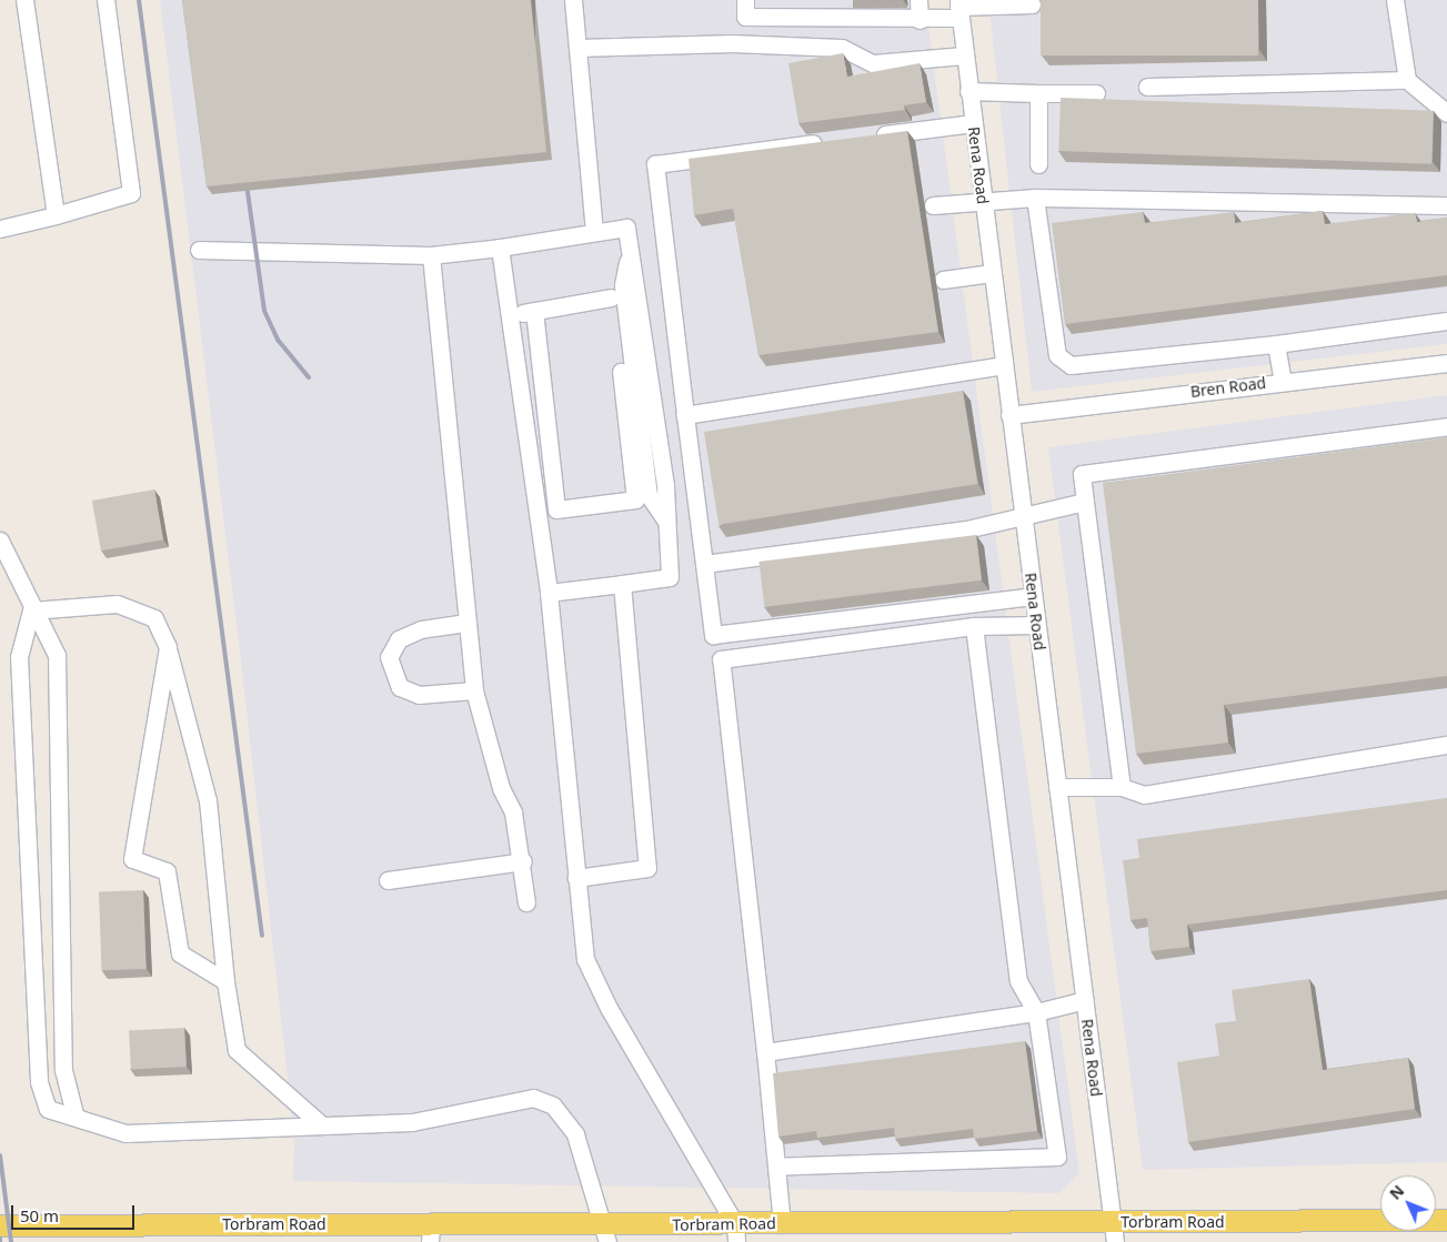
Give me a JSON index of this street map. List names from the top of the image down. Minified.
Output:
{"streets":{"main road":["Torbram Road"],"street":["Rena Road","Bren Road"]},"crossings":[["Rena Road","Bren Road"],["Rena Road","Torbram Road"]],"scale_bar":"50 m","north":"top left"}
